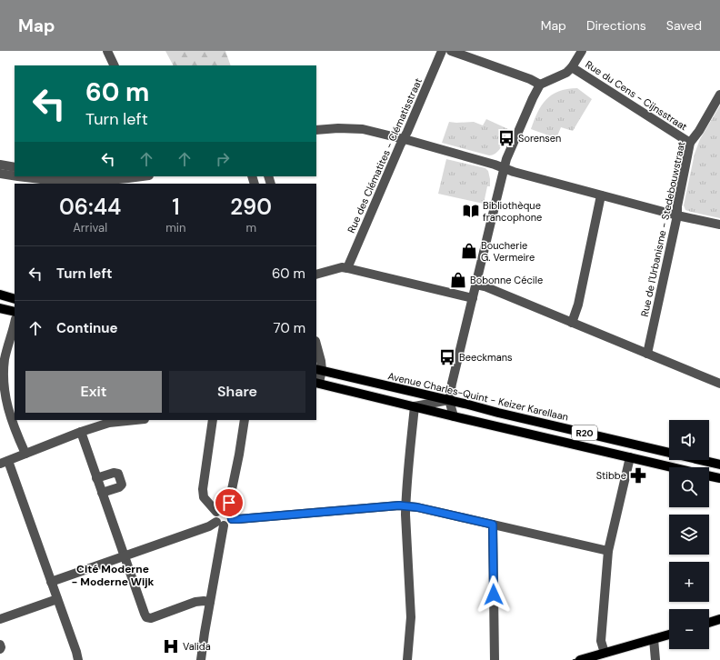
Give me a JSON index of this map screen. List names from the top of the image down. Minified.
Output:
{"streets":{"main road":["Avenue Charles-Quint - Keizer Karellaan","R20"],"street":["Rue du Cens - Cijnsstraat","Rue des Clématites - Clématisstraat","Rue de l'Urbanisme - Stedebouwstraat"]},"crossings":[["Rue du Cens - Cijnsstraat","Rue de l'Urbanisme - Stedebouwstraat"]],"districts":["Cité Moderne - Moderne Wijk"],"places":{"bus stop":["Sorensen","Beeckmans"],"library":["Bibliothèque francophone"],"shop":["Boucherie G. Vermeire","Bobonne Cécile"],"pharmacy":["Stibbe"],"hospital":["Valida"]},"page":{"header":"Map","nav":["Map","Directions","Saved"],"turn":["60 m","Turn left"],"eta":["06:44","Arrival","1","min","290","m"],"list":[{"name":"Turn left","value":"60 m"},{"name":"Continue","value":"70 m"}],"buttons":["Exit","Share"],"map_buttons":["+","−"]}}
